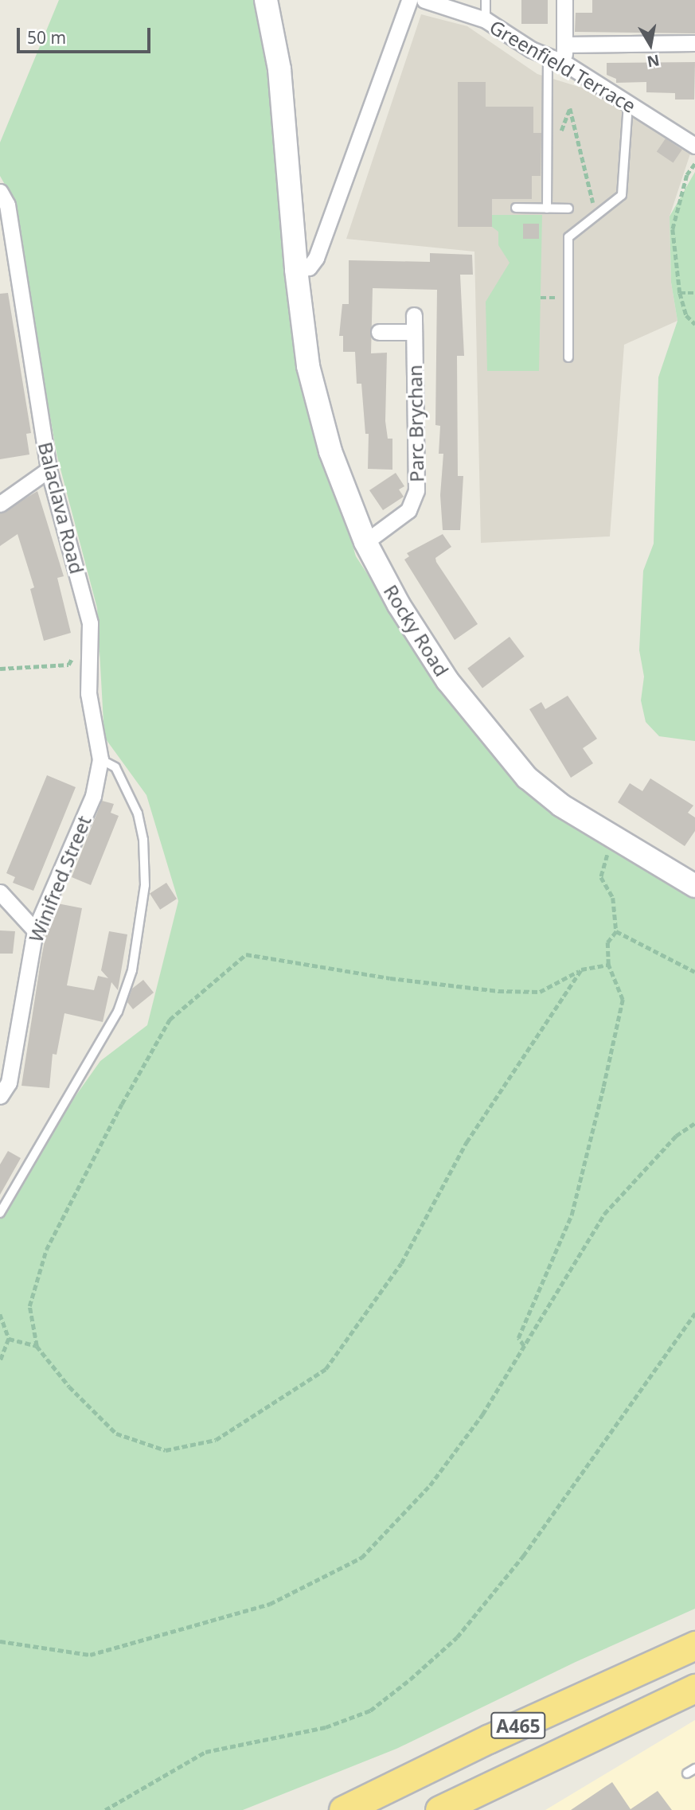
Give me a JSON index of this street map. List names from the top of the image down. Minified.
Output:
{"streets":{"highway":["A465"],"street":["Greenfield Terrace","Parc Brychan","Balaclava Road","Rocky Road","Winifred Street"]},"crossings":[["Parc Brychan","Rocky Road"],["Balaclava Road","Winifred Street"]],"scale_bar":"50 m","north":"bottom"}
